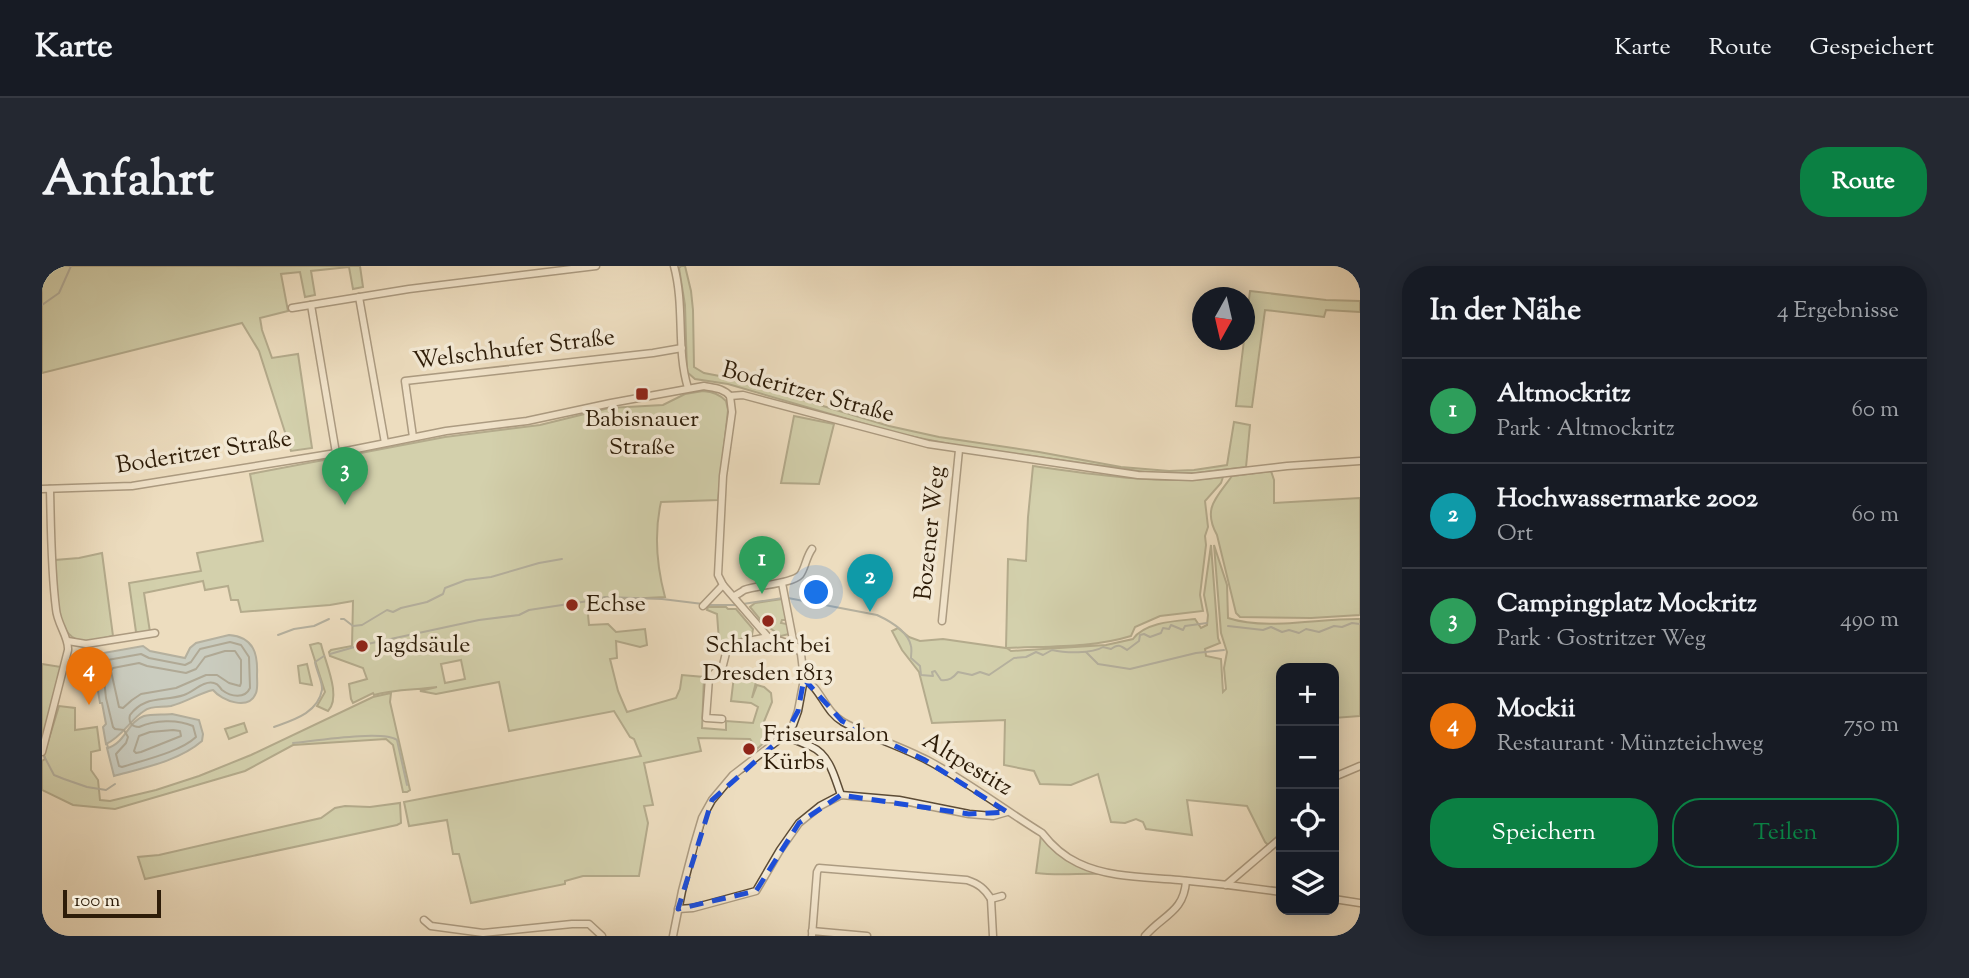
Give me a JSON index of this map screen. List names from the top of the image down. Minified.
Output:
{"streets":{"street":["Welschhufer Straße","Boderitzer Straße","Bozener Weg","Altpestitz"]},"crossings":[["Welschhufer Straße","Boderitzer Straße"],["Boderitzer Straße","Bozener Weg"]],"places":{"transit":["Babisnauer Straße"],"other":["Echse","Schlacht bei Dresden 1813","Jagdsäule","Friseursalon Kürbs"]},"scale_bar":"100 m","north":"bottom","page":{"header":"Karte","nav":["Karte","Route","Gespeichert"],"title":"Anfahrt","buttons":["Route",["Speichern","Teilen"]],"heading":["In der Nähe","4 Ergebnisse"],"list":[{"mark":"1","name":"Altmockritz","note":"Park · Altmockritz","value":"60 m"},{"mark":"2","name":"Hochwassermarke 2002","note":"Ort","value":"60 m"},{"mark":"3","name":"Campingplatz Mockritz","note":"Park · Gostritzer Weg","value":"490 m"},{"mark":"4","name":"Mockii","note":"Restaurant · Münzteichweg","value":"750 m"}],"pins":["3","1","2","4"],"map_buttons":["+","−"],"scale":"100 m"}}
